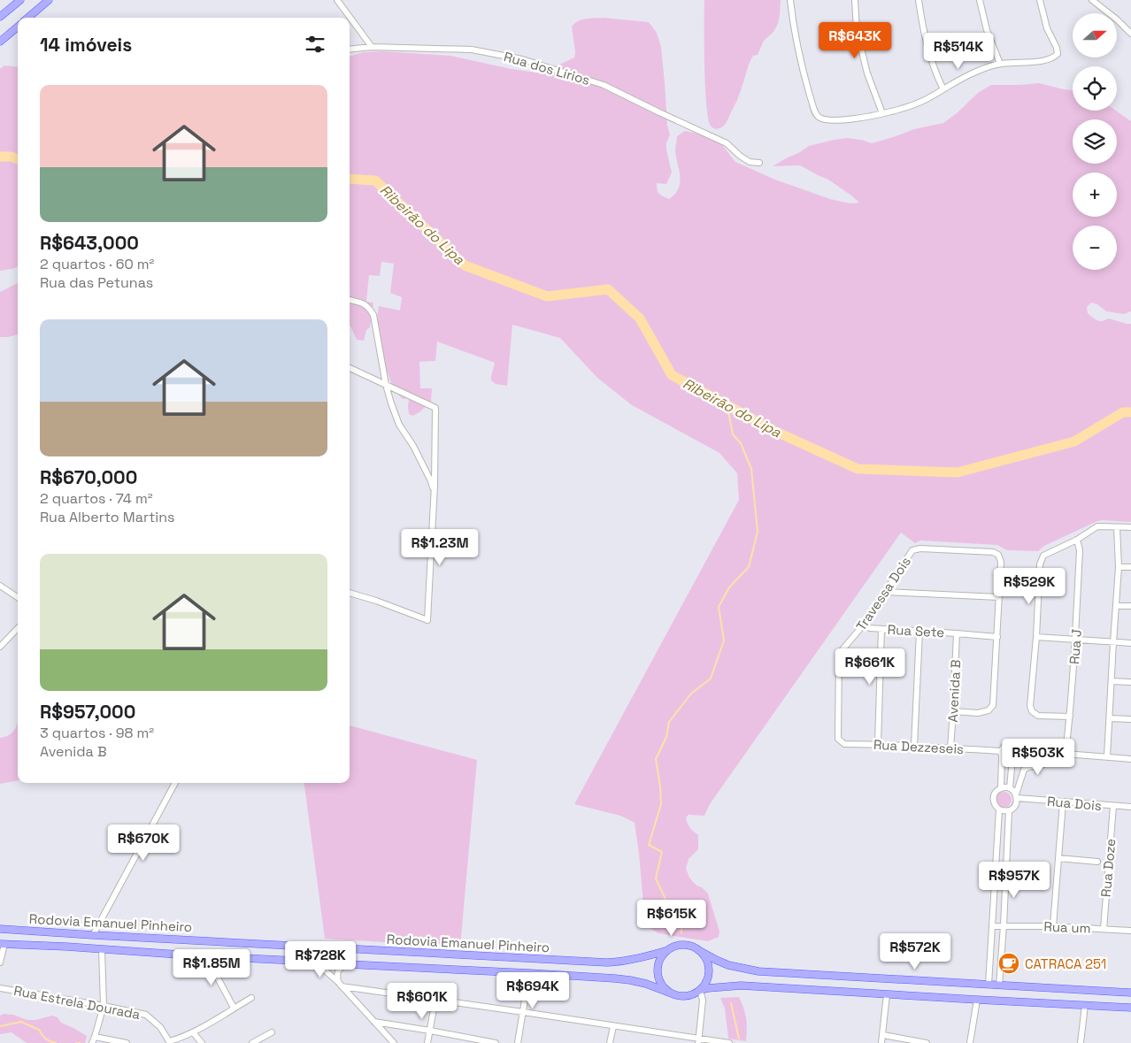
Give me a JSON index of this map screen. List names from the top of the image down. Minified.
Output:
{"streets":{"main road":["Rodovia Emanuel Pinheiro"],"street":["Rua dos Lírios","Travessa Dois","Rua Sete","Rua J","Avenida B","Rua Dezzeseis","Rua Dois","Rua Doze","Rua um","Rua Estrela Dourada"]},"crossings":[["Travessa Dois","Rua Sete"],["Travessa Dois","Rua Dezzeseis"],["Rua Sete","Avenida B"],["Avenida B","Rua Dezzeseis"],["Rua Dois","Rua Doze"],["Rua Doze","Rua um"]],"water":["Ribeirão do Lipa"],"places":{"cafe":["CATRACA 251"]},"north":"right","page":{"map_buttons":["+","−"],"heading":"14 imóveis","price":["R$643K","R$514K","R$1.23M","R$529K","R$661K","R$503K","R$670K","R$957K","R$615K","R$572K","R$728K","R$1.85M","R$694K","R$601K"],"list":[{"name":"R$643,000","note":"2 quartos · 60 m² · Rua das Petunas"},{"name":"R$670,000","note":"2 quartos · 74 m² · Rua Alberto Martins"},{"name":"R$957,000","note":"3 quartos · 98 m² · Avenida B"}]}}
